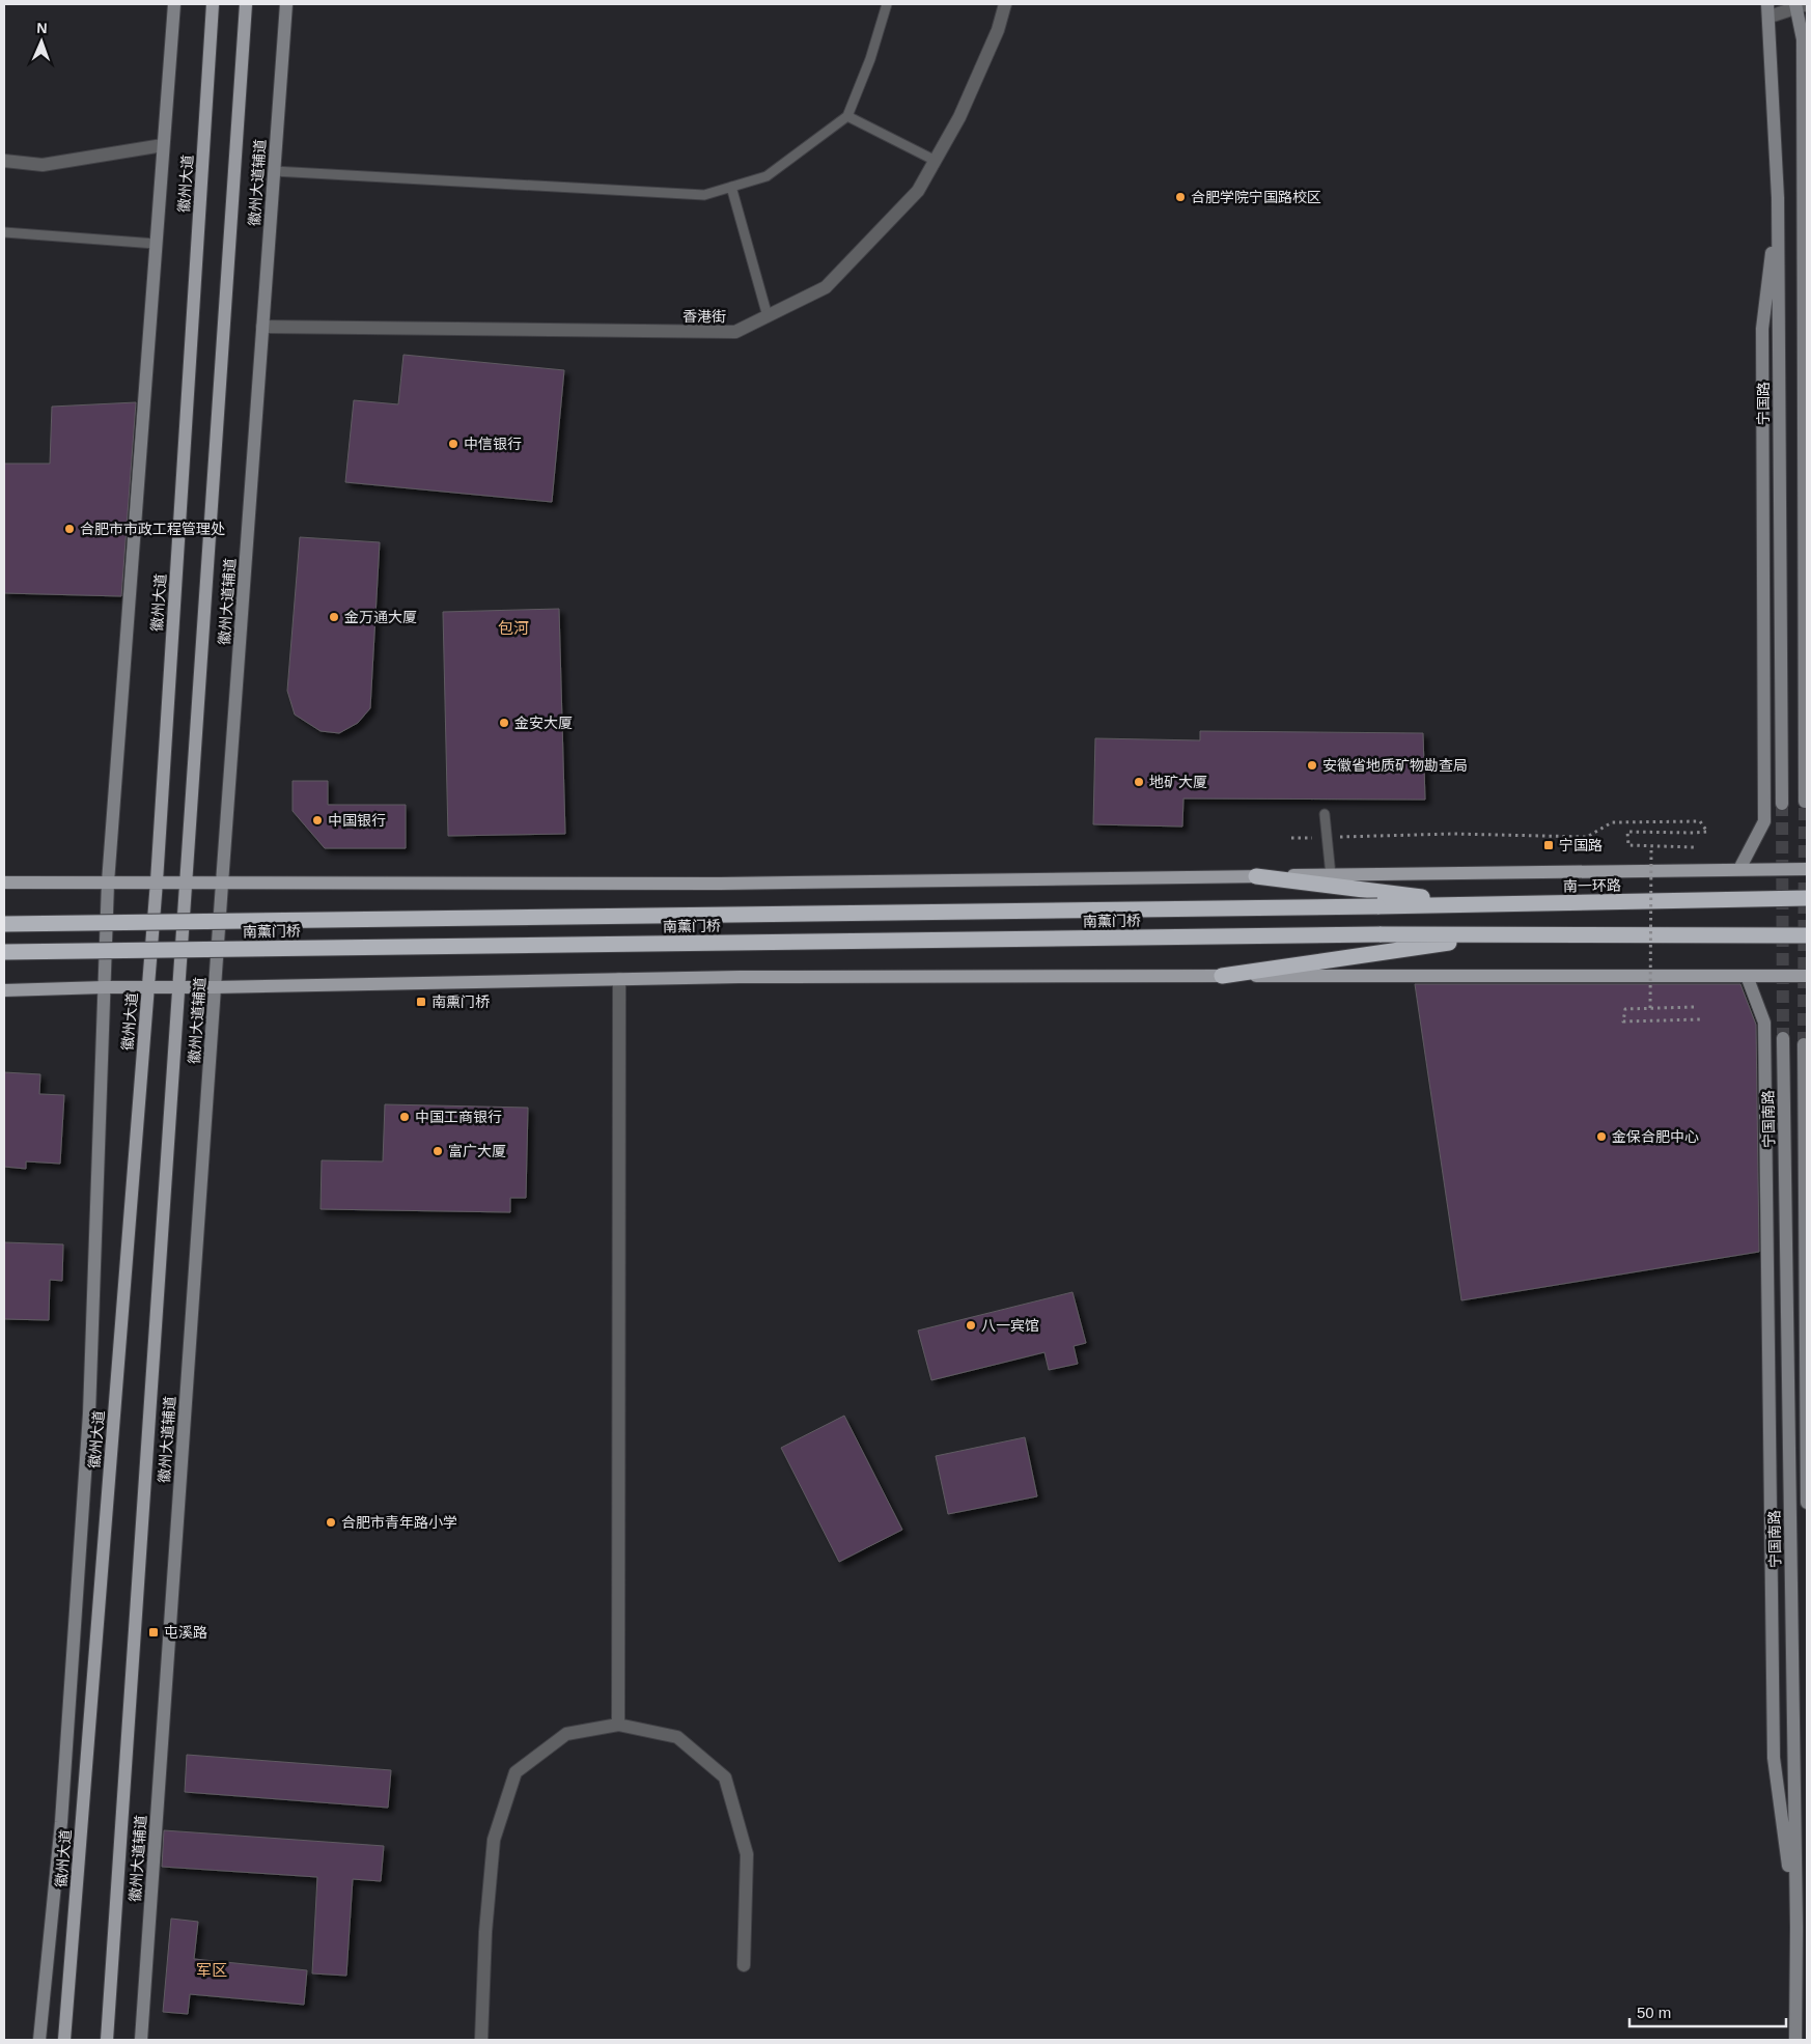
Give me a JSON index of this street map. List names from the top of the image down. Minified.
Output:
{"streets":{"highway":["南一环路","南薰门桥"],"main road":["徽州大道辅道","徽州大道","宁国路","宁国南路"],"street":["香港街"]},"crossings":[["徽州大道辅道","香港街"],["南一环路","南薰门桥"]],"districts":["包河","军区"],"places":{"other":["合肥学院宁国路校区","中信银行","合肥市市政工程管理处","金万通大厦","金安大厦","安徽省地质矿物勘查局","地矿大厦","中国银行","中国工商银行","金保合肥中心","富广大厦","八一宾馆","合肥市青年路小学"],"transit":["宁国路","南熏门桥","屯溪路"]},"scale_bar":"50 m","north":"top"}
